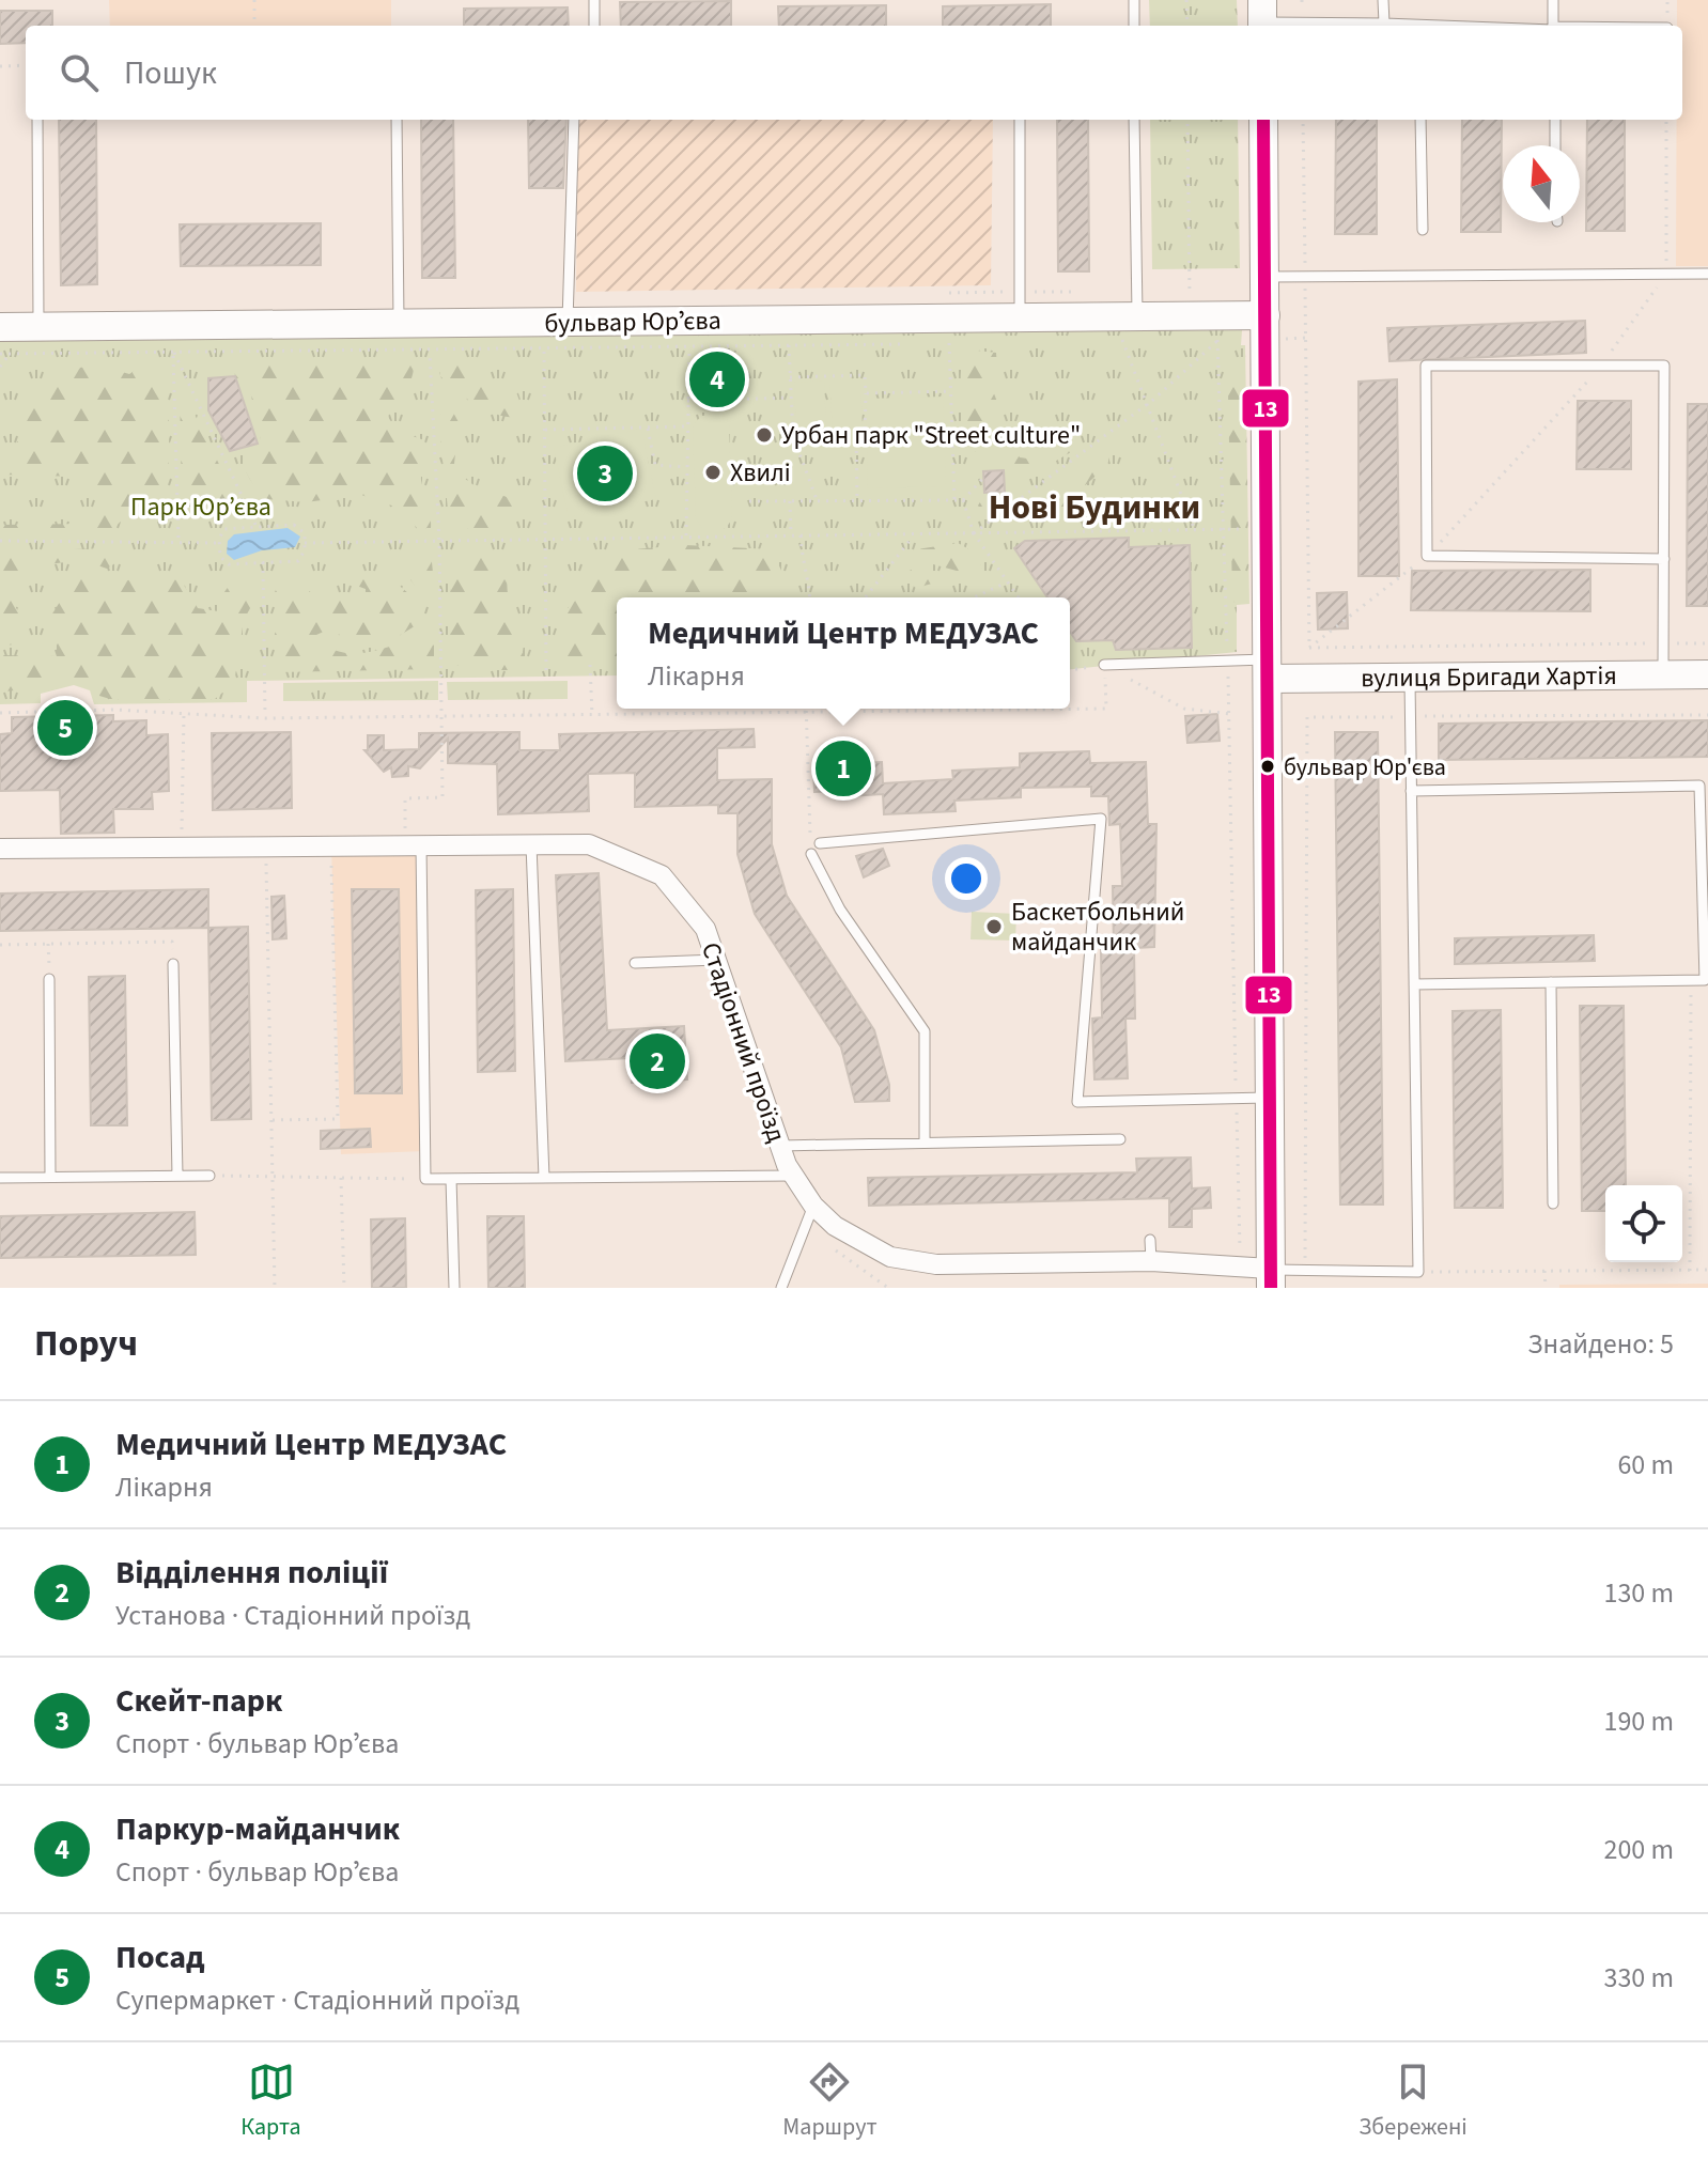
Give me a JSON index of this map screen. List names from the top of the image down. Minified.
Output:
{"streets":{"street":["бульвар Юрʼєва","вулиця Бригади Хартія","Стадіонний проїзд"]},"districts":["Нові Будинки"],"parks":["Парк Юр’єва"],"places":["Урбан парк \"Street culture\"","Хвилі","бульвар Юр'єва","Баскетбольний майданчик"],"lines":["transit line 13"],"north":"top","page":{"search":"Пошук","pins":["4","3","5","1","2"],"popup":["Медичний Центр МЕДУЗАС","Лікарня"],"heading":["Поруч","Знайдено: 5"],"list":[{"mark":"1","name":"Медичний Центр МЕДУЗАС","note":"Лікарня","value":"60 m"},{"mark":"2","name":"Відділення поліції","note":"Установа · Стадіонний проїзд","value":"130 m"},{"mark":"3","name":"Скейт-парк","note":"Спорт · бульвар Юрʼєва","value":"190 m"},{"mark":"4","name":"Паркур-майданчик","note":"Спорт · бульвар Юрʼєва","value":"200 m"},{"mark":"5","name":"Посад","note":"Супермаркет · Стадіонний проїзд","value":"330 m"}],"nav":["Карта","Маршрут","Збережені"]}}
